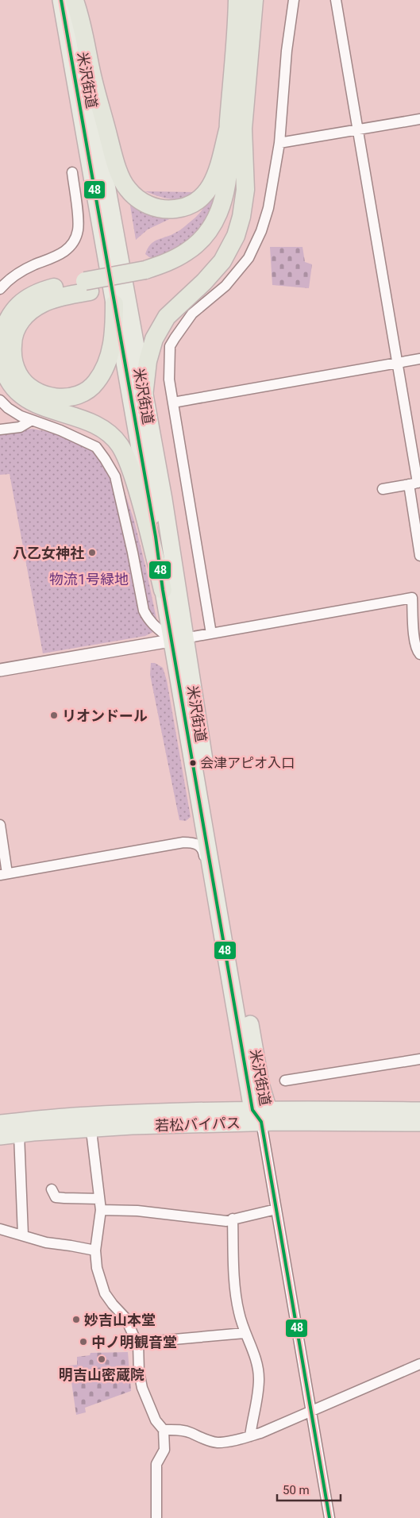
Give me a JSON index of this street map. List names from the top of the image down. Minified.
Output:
{"streets":{"highway":["米沢街道","若松バイパス"]},"crossings":[["米沢街道","若松バイパス"]],"parks":["物流1号緑地"],"places":["八乙女神社","リオンドール","会津アピオ入口","妙吉山本堂","中ノ明観音堂","明吉山密蔵院"],"lines":["transit line 48"],"scale_bar":"50 m"}
